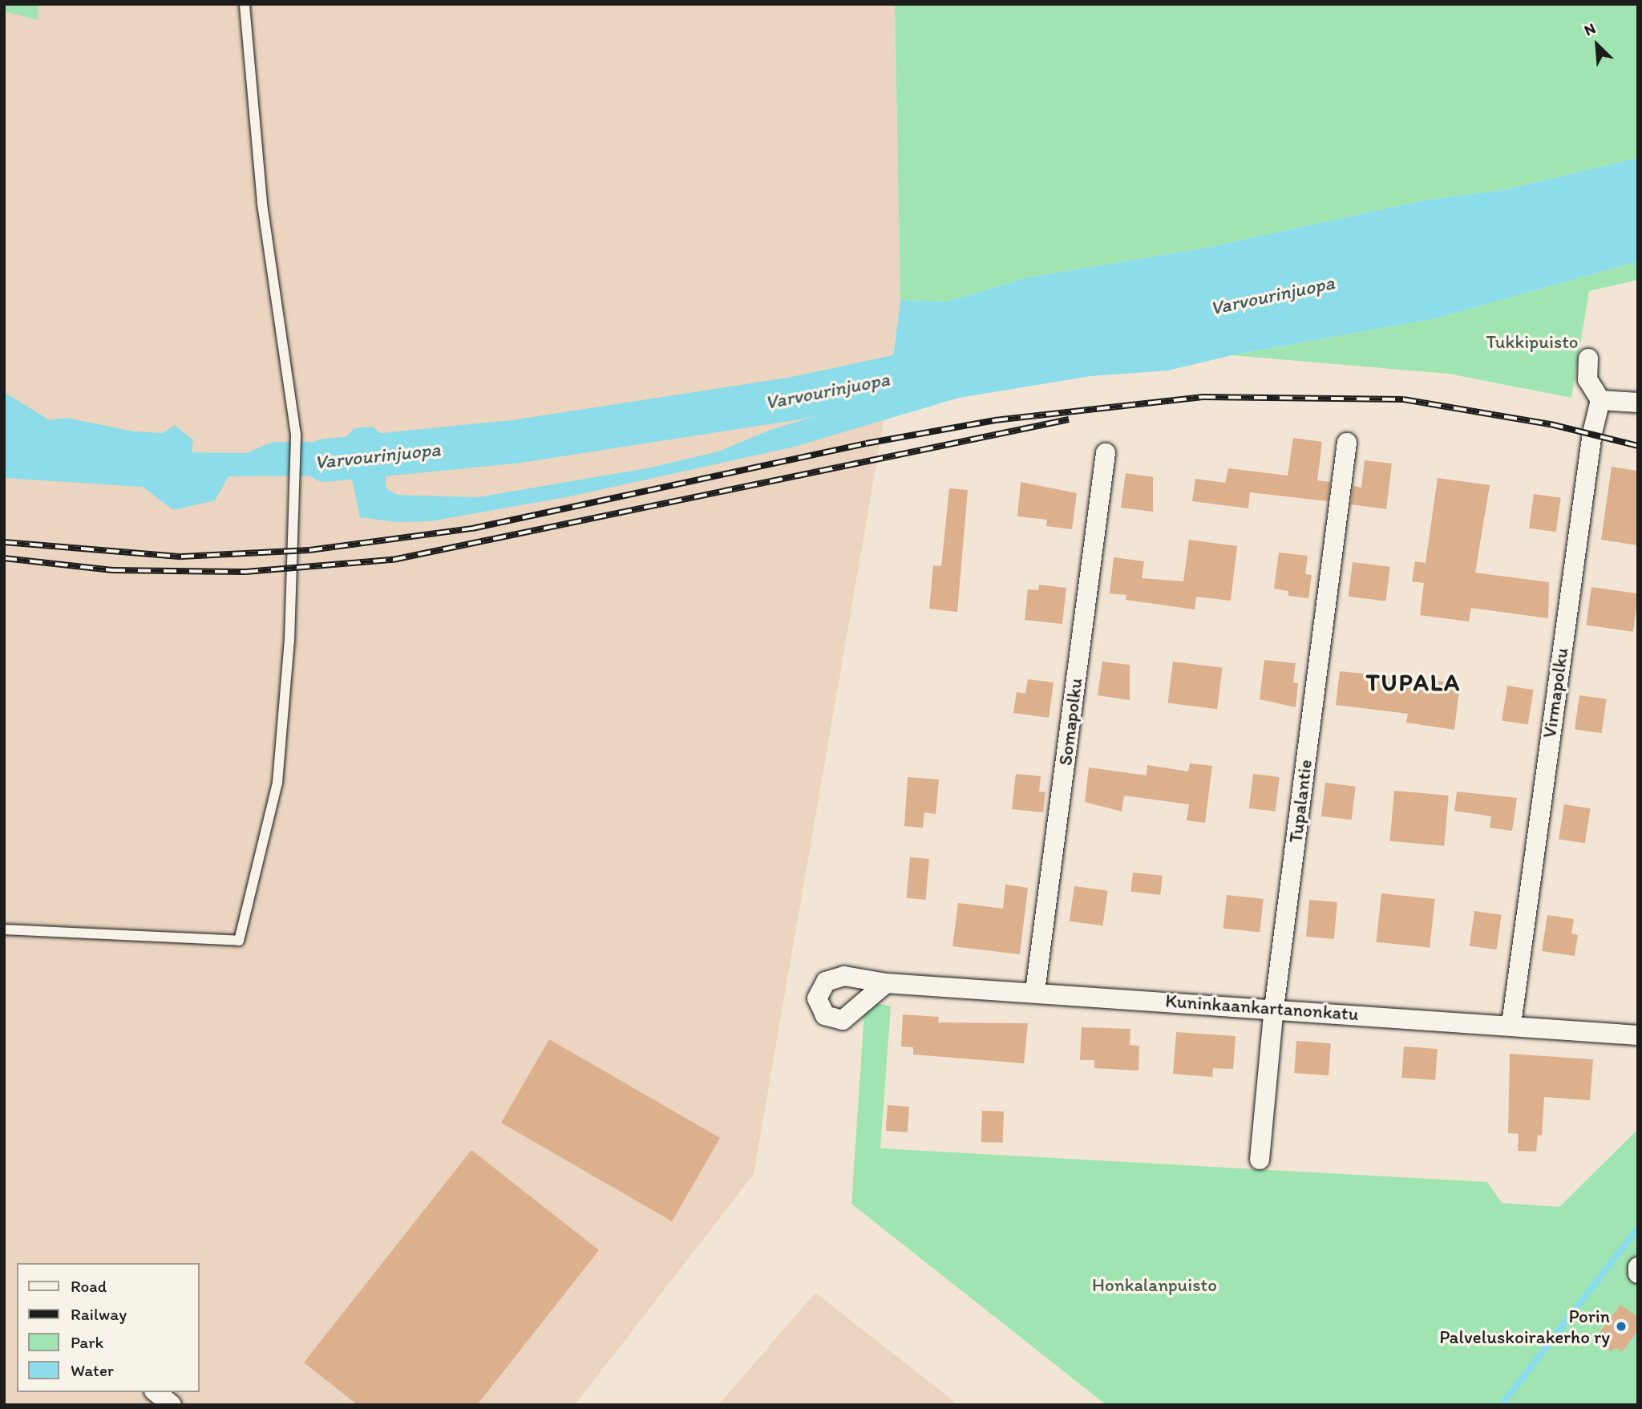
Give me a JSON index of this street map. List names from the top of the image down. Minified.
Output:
{"streets":{"street":["Virmapolku","Somapolku","Tupalantie","Kuninkaankartanonkatu"]},"crossings":[["Virmapolku","Kuninkaankartanonkatu"],["Somapolku","Kuninkaankartanonkatu"],["Tupalantie","Kuninkaankartanonkatu"]],"districts":["TUPALA"],"water":["Varvourinjuopa"],"parks":["Tukkipuisto","Honkalanpuisto"],"places":["Porin Palveluskoirakerho ry"],"legend":["Road","Railway","Park","Water"],"north":"top left"}
